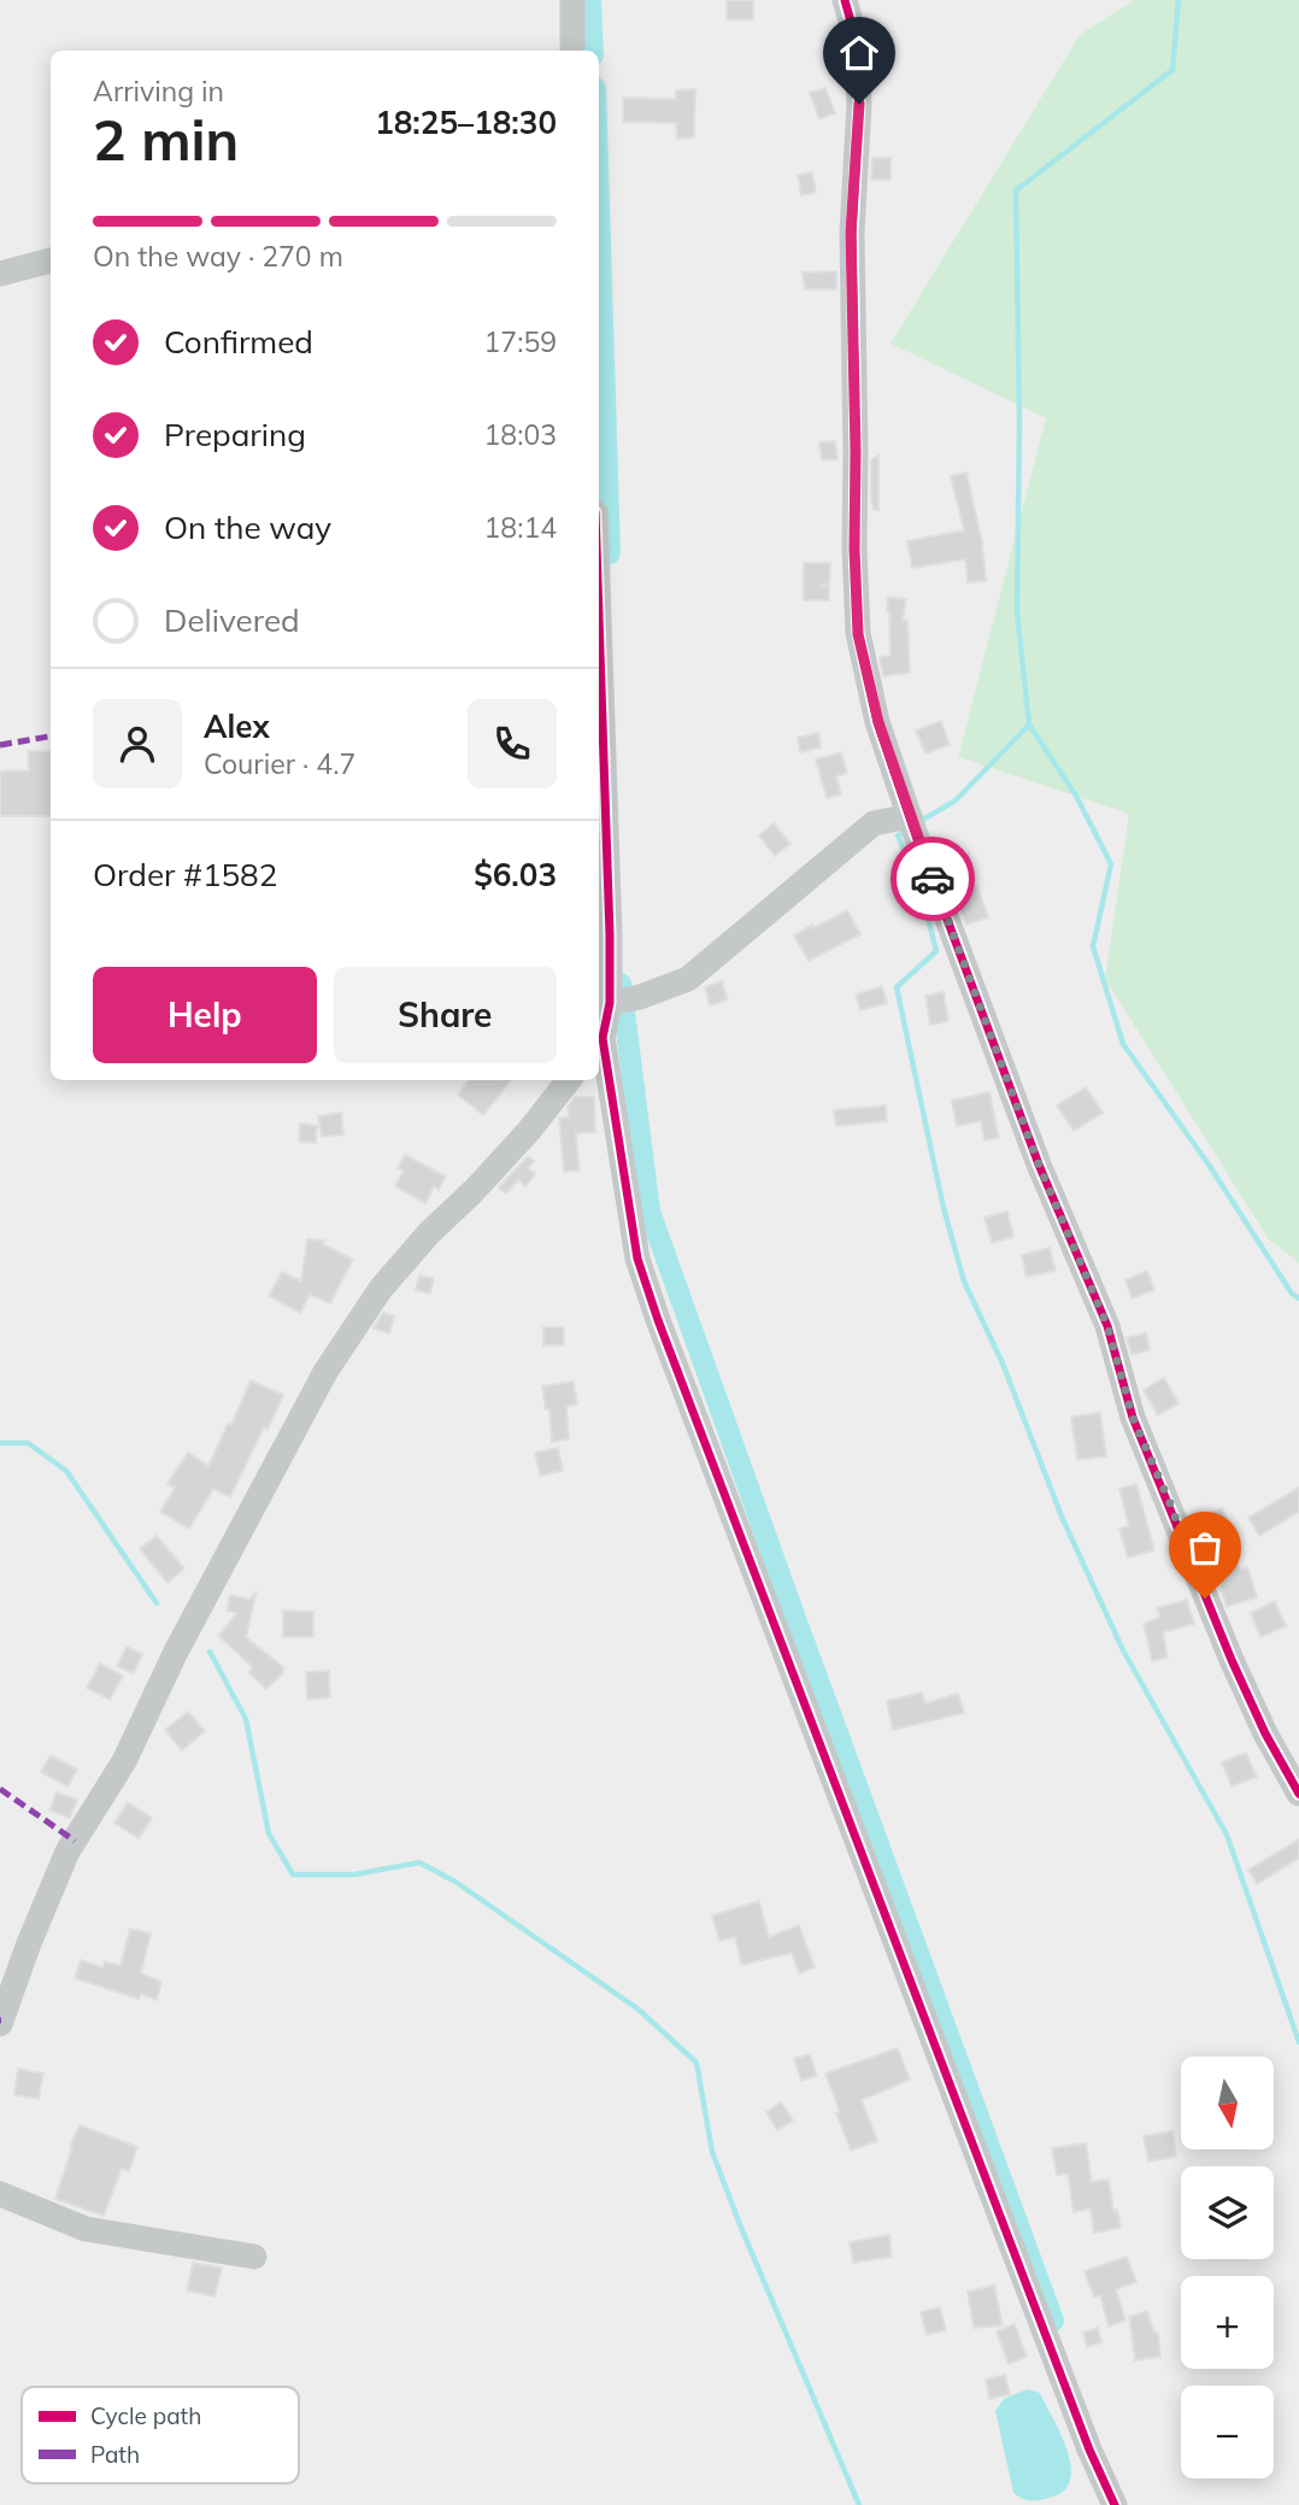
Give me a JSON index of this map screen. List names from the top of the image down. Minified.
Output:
{"legend":["Cycle path","Path"],"north":"bottom","page":{"heading":["2 min","Arriving in","18:25–18:30"],"panel":["Alex","Courier · 4.7","Order #1582","$6.03"],"bar":"On the way · 270 m","list":[["Confirmed","17:59"],["Preparing","18:03"],["On the way","18:14"],"Delivered"],"buttons":["Help","Share"],"map_buttons":["+","−"]}}
